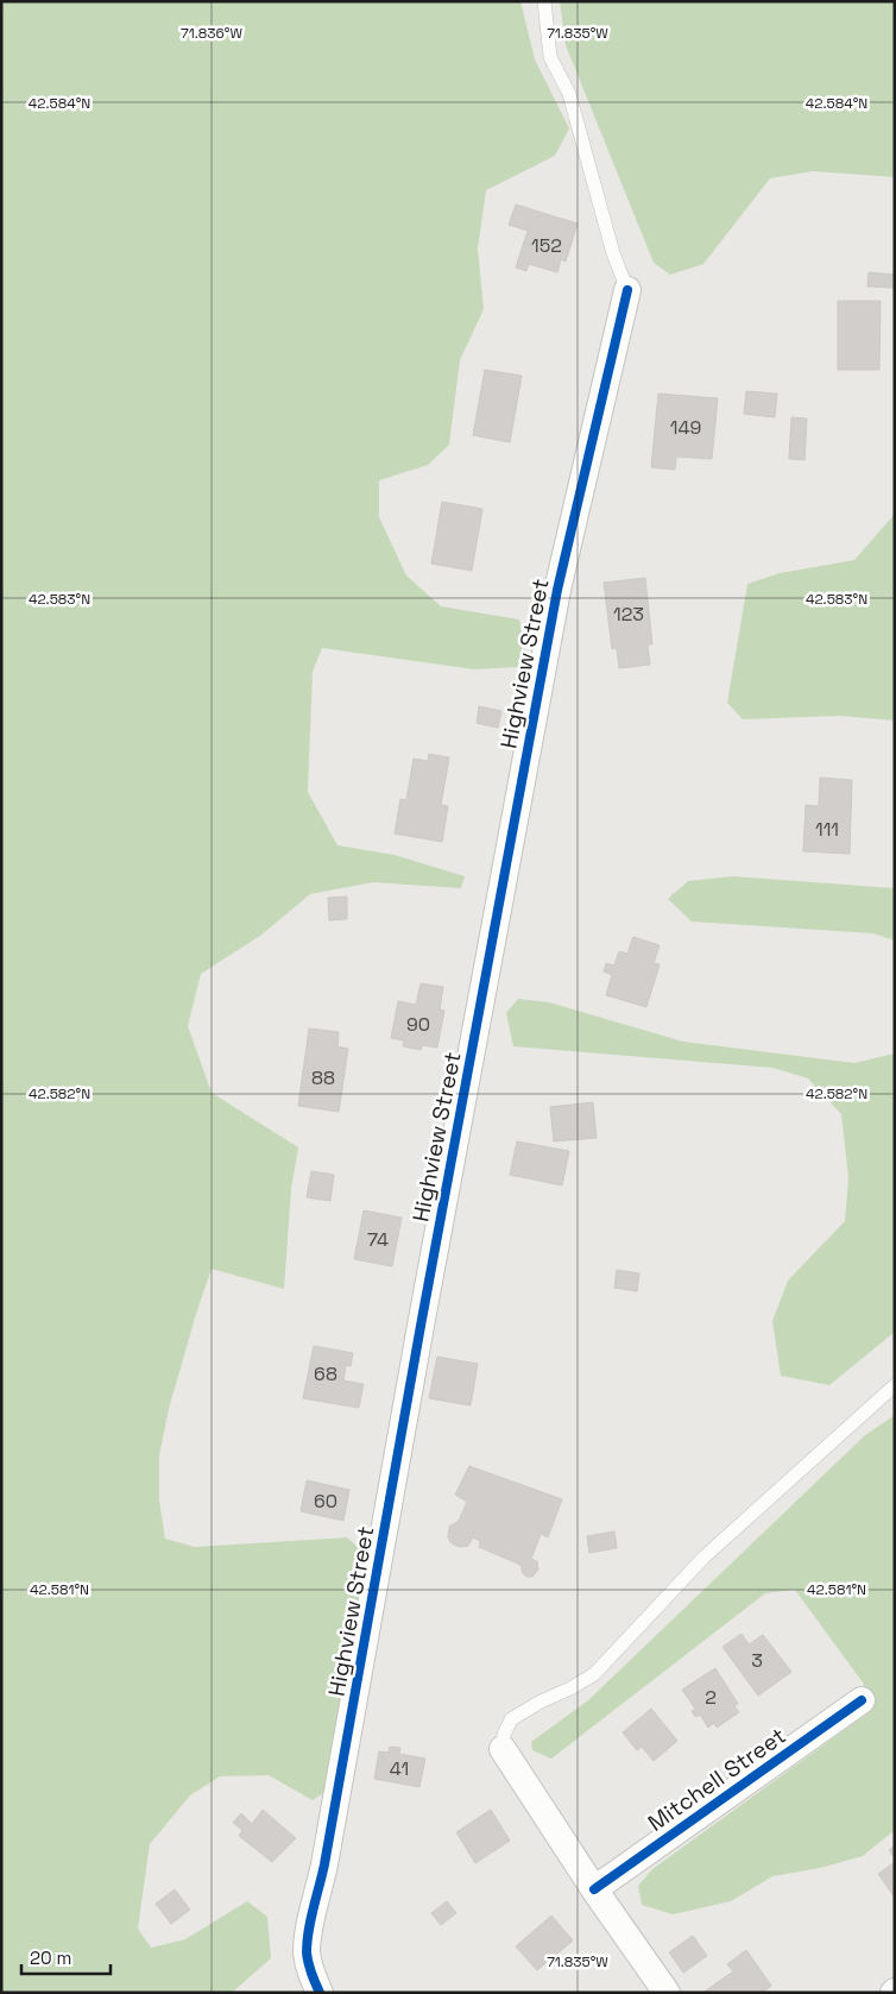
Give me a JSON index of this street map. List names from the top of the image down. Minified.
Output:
{"streets":{"street":["Highview Street","Mitchell Street"]},"house_numbers":["152","149","123","111","90","88","74","68","60","3","2","41"],"scale_bar":"20 m","coordinates":["71.836°W","71.835°W","42.584°N","42.583°N","42.582°N","42.581°N"]}
